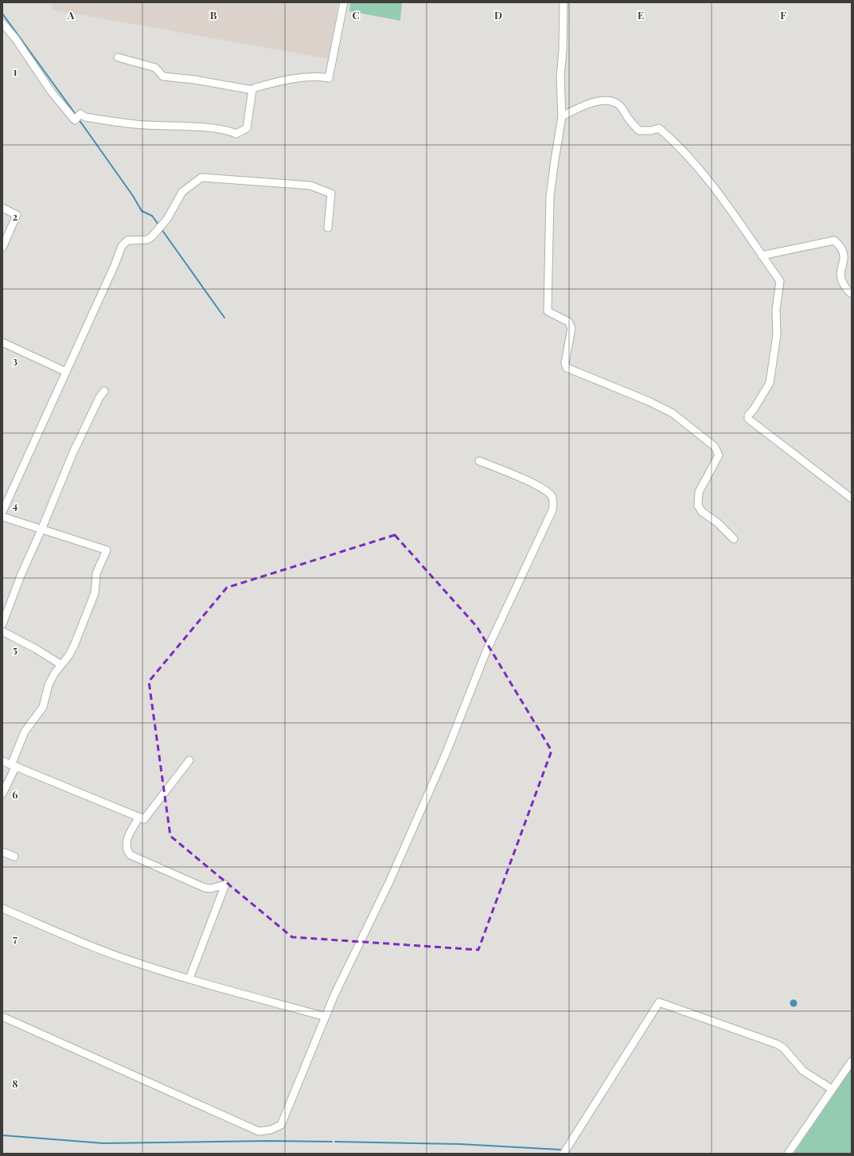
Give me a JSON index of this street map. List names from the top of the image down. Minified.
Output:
{"grid":{"columns":["A","B","C","D","E","F"],"rows":["1","2","3","4","5","6","7","8"]}}
